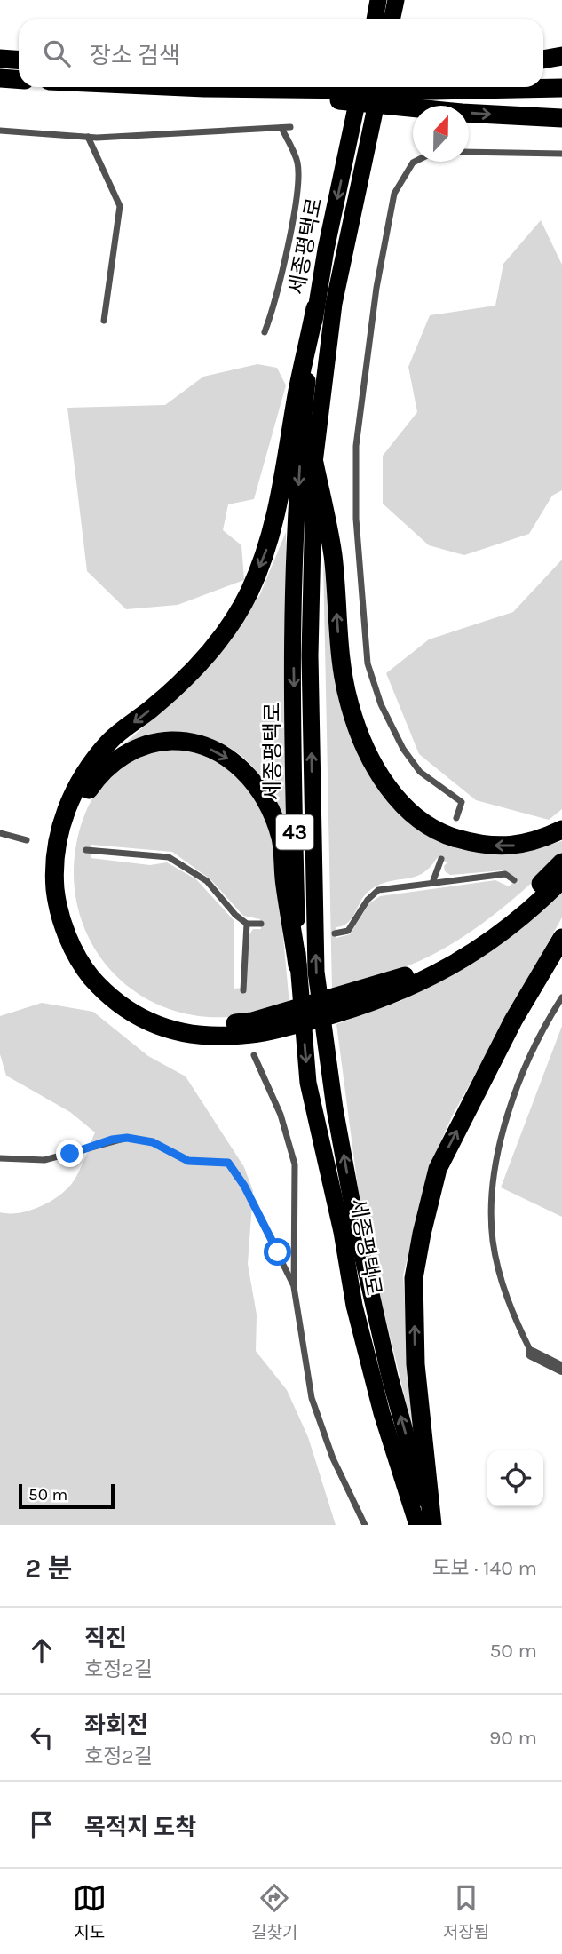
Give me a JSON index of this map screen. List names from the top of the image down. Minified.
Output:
{"streets":{"highway":["세종평택로","43"]},"scale_bar":"50 m","north":"top","page":{"search":"장소 검색","scale":"50 m","heading":["2 분","도보 · 140 m"],"list":[["직진","호정2길","50 m"],["좌회전","호정2길","90 m"],"목적지 도착"],"nav":["지도","길찾기","저장됨"]}}
